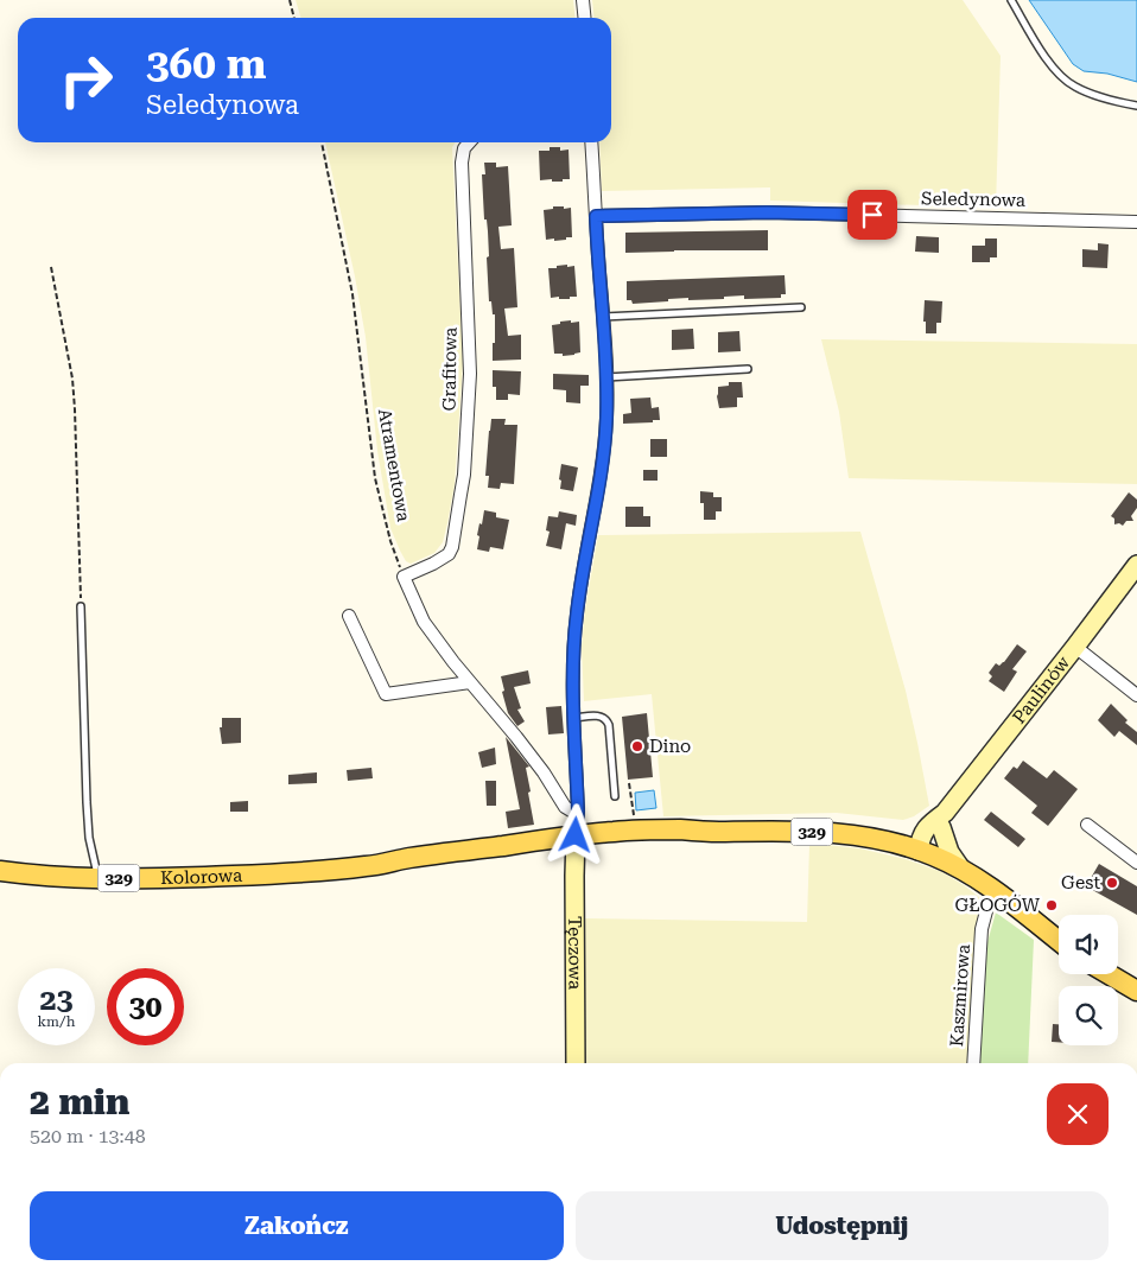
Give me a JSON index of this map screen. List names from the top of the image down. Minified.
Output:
{"streets":{"main road":["329","Kolorowa"],"street":["Seledynowa","Grafitowa","Paulinów","Tęczowa","Kaszmirowa"],"path":["Atramentowa"]},"crossings":[["Grafitowa","Atramentowa"],["Paulinów","329"],["Paulinów","Kolorowa"],["329","Kolorowa"],["329","Kaszmirowa"],["Kolorowa","Tęczowa"]],"places":["Dino","Gest","GŁOGÓW"],"page":{"turn":["360 m","Seledynowa"],"speed":"23 km/h","limit":"30","heading":["2 min","520 m · 13:48"],"buttons":["Zakończ","Udostępnij"]}}
